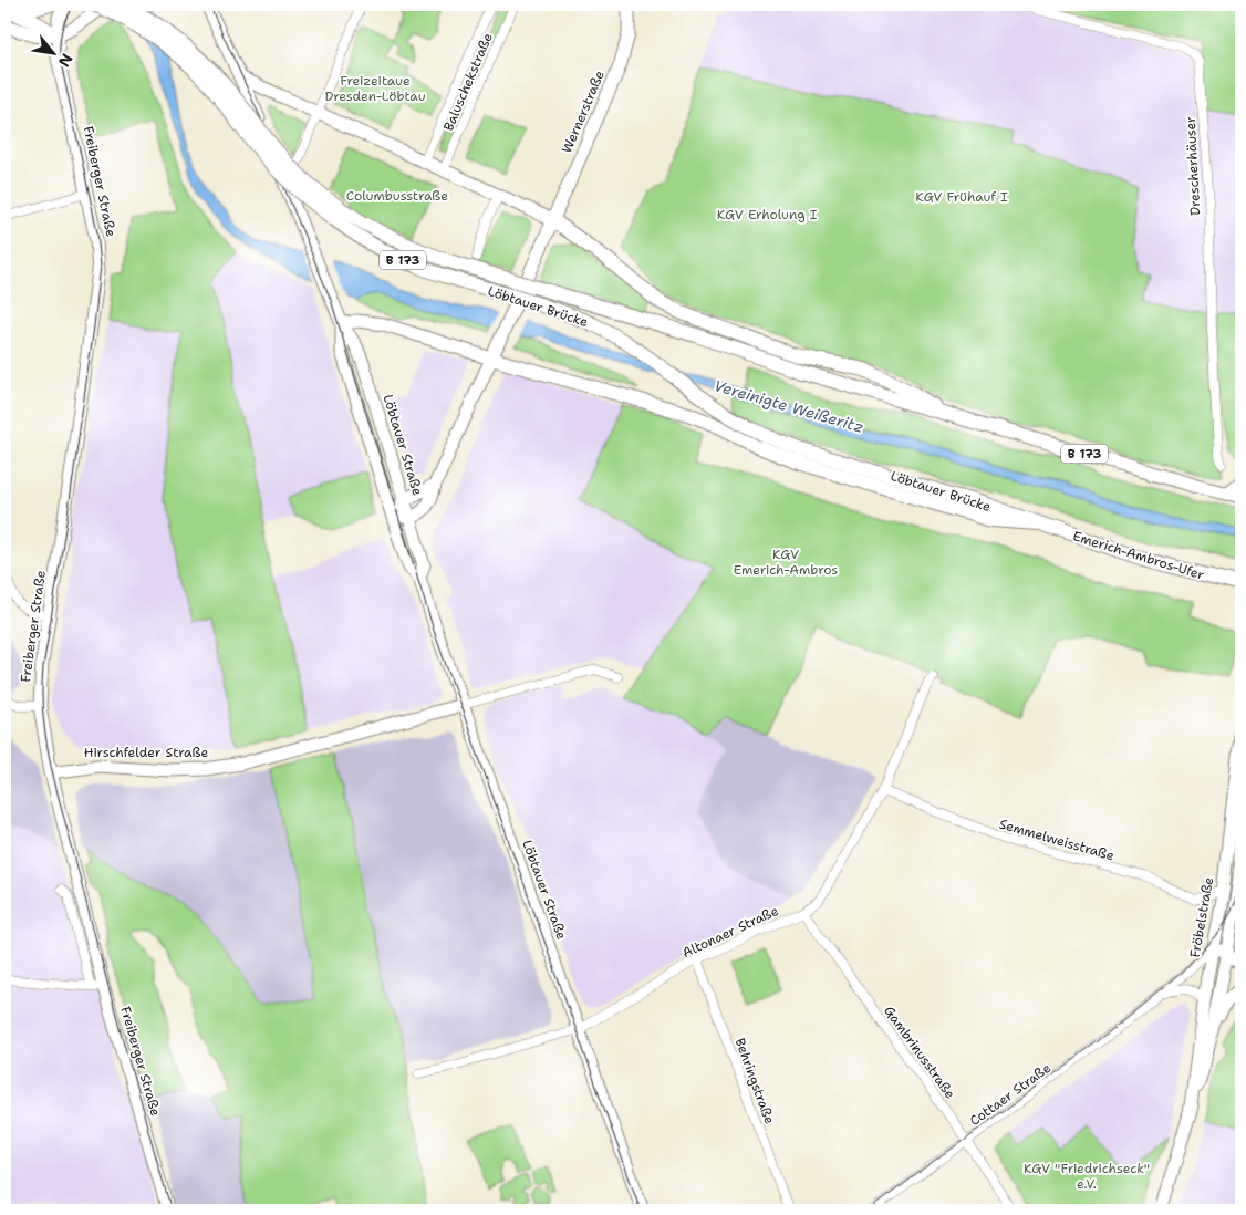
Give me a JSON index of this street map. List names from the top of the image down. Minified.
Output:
{"streets":{"main road":["B 173","Löbtauer Brücke","Emerich-Ambros-Ufer"],"street":["Baluschekstraße","Wernerstraße","Drescherhäuser","Freiberger Straße","Löbtauer Straße","Hirschfelder Straße","Semmelweisstraße","Fröbelstraße","Altonaer Straße","Gambrinusstraße","Behringstraße","Cottaer Straße"]},"crossings":[["Freiberger Straße","Hirschfelder Straße"],["B 173","Löbtauer Brücke"],["Löbtauer Brücke","Emerich-Ambros-Ufer"],["Löbtauer Straße","Hirschfelder Straße"],["Löbtauer Straße","Altonaer Straße"],["Semmelweisstraße","Fröbelstraße"],["Semmelweisstraße","Altonaer Straße"],["Fröbelstraße","Cottaer Straße"],["Altonaer Straße","Gambrinusstraße"],["Altonaer Straße","Behringstraße"],["Gambrinusstraße","Cottaer Straße"]],"water":["Vereinigte Weißeritz"],"parks":["Freizeitaue Dresden-Löbtau","Columbusstraße","KGV Frühauf I","KGV Erholung I","KGV Emerich-Ambros","KGV \"Friedrichseck\" e.V."],"north":"bottom right"}
